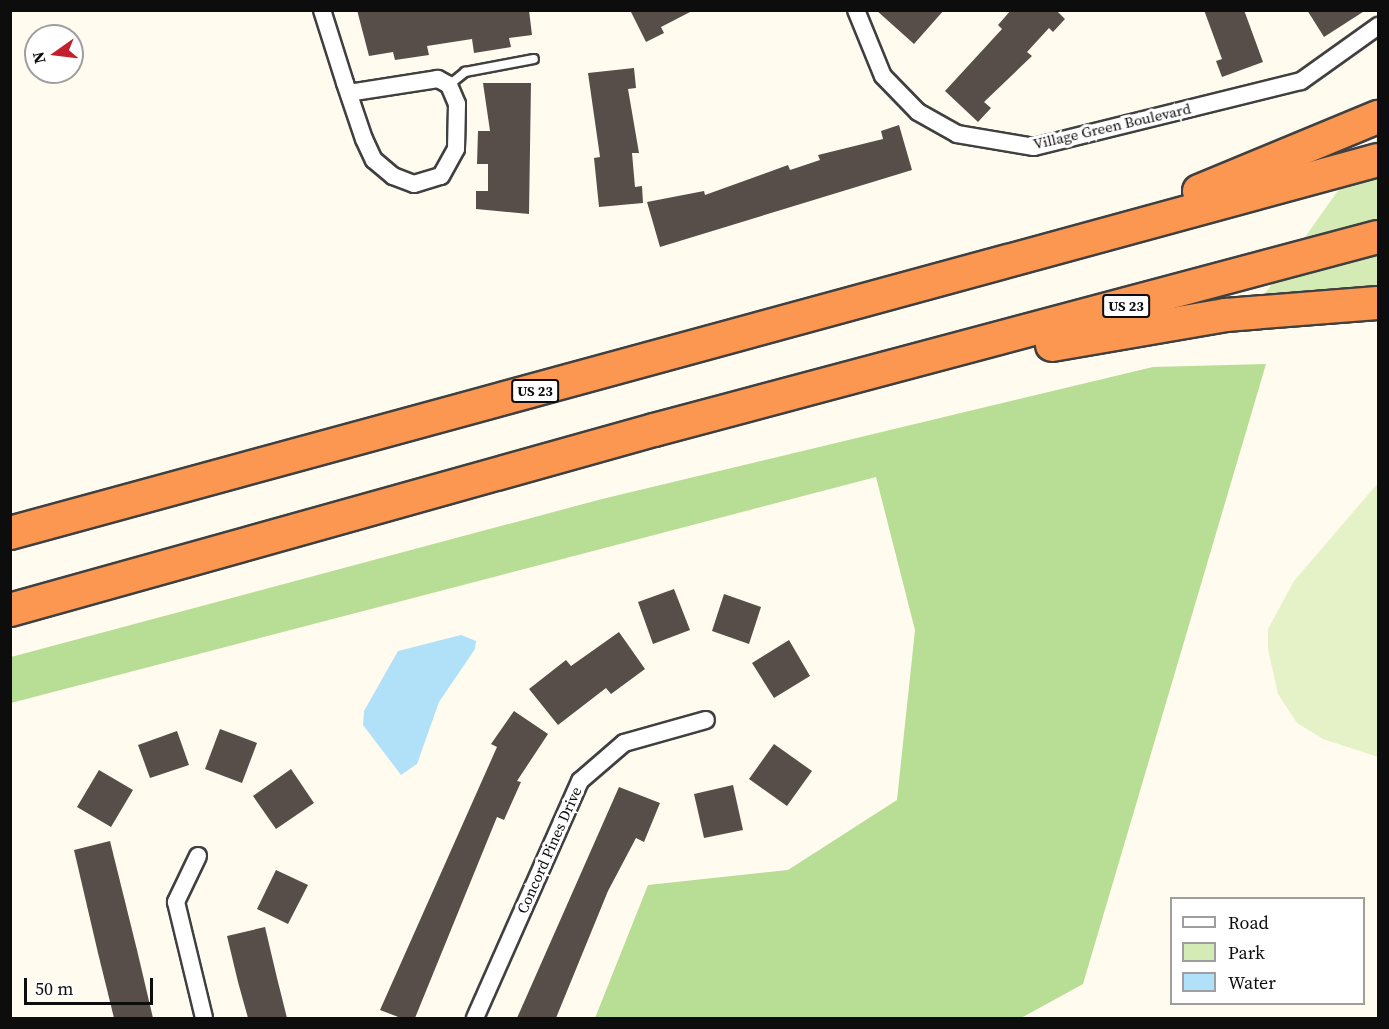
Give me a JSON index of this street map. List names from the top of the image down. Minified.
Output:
{"streets":{"highway":["US 23"],"street":["Village Green Boulevard","Concord Pines Drive"]},"legend":["Road","Park","Water"],"scale_bar":"50 m","north":"left"}
